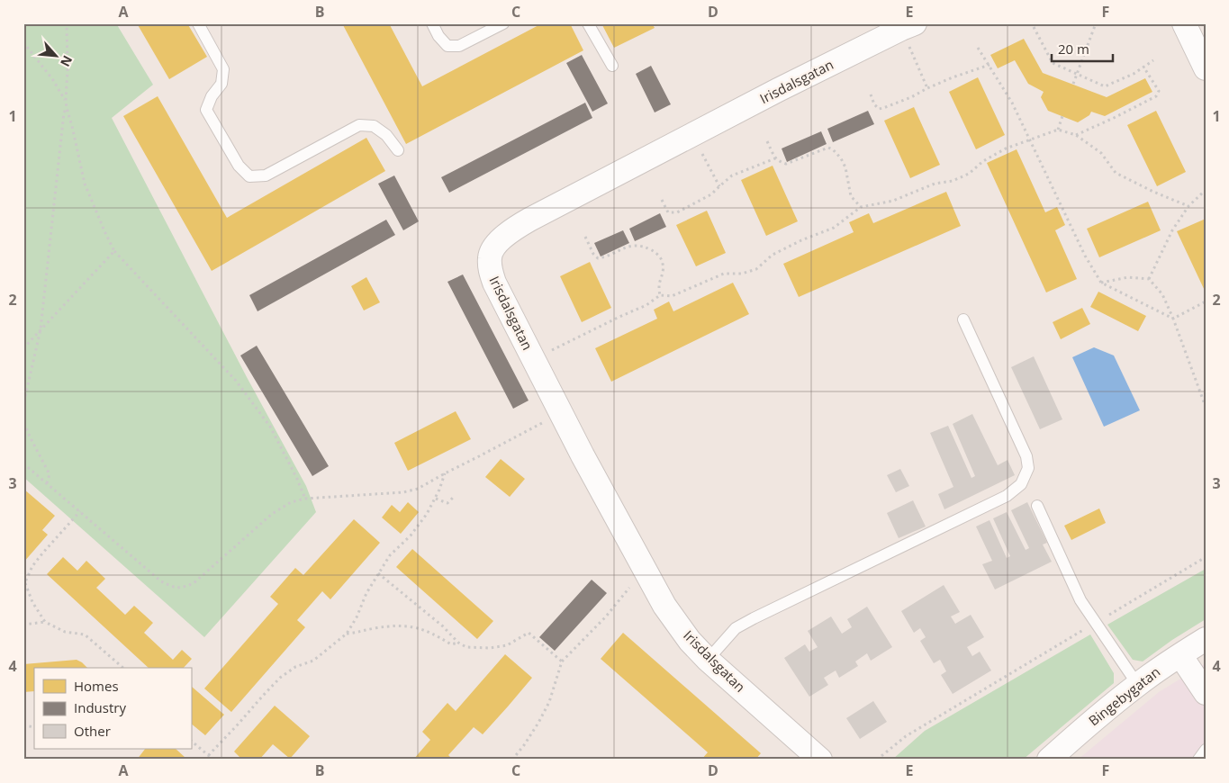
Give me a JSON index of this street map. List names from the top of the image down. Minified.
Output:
{"streets":{"street":["Irisdalsgatan","Bingebygatan"]},"legend":["Homes","Industry","Other"],"scale_bar":"20 m","north":"bottom right","grid":{"columns":["A","B","C","D","E","F"],"rows":["1","2","3","4"]}}
